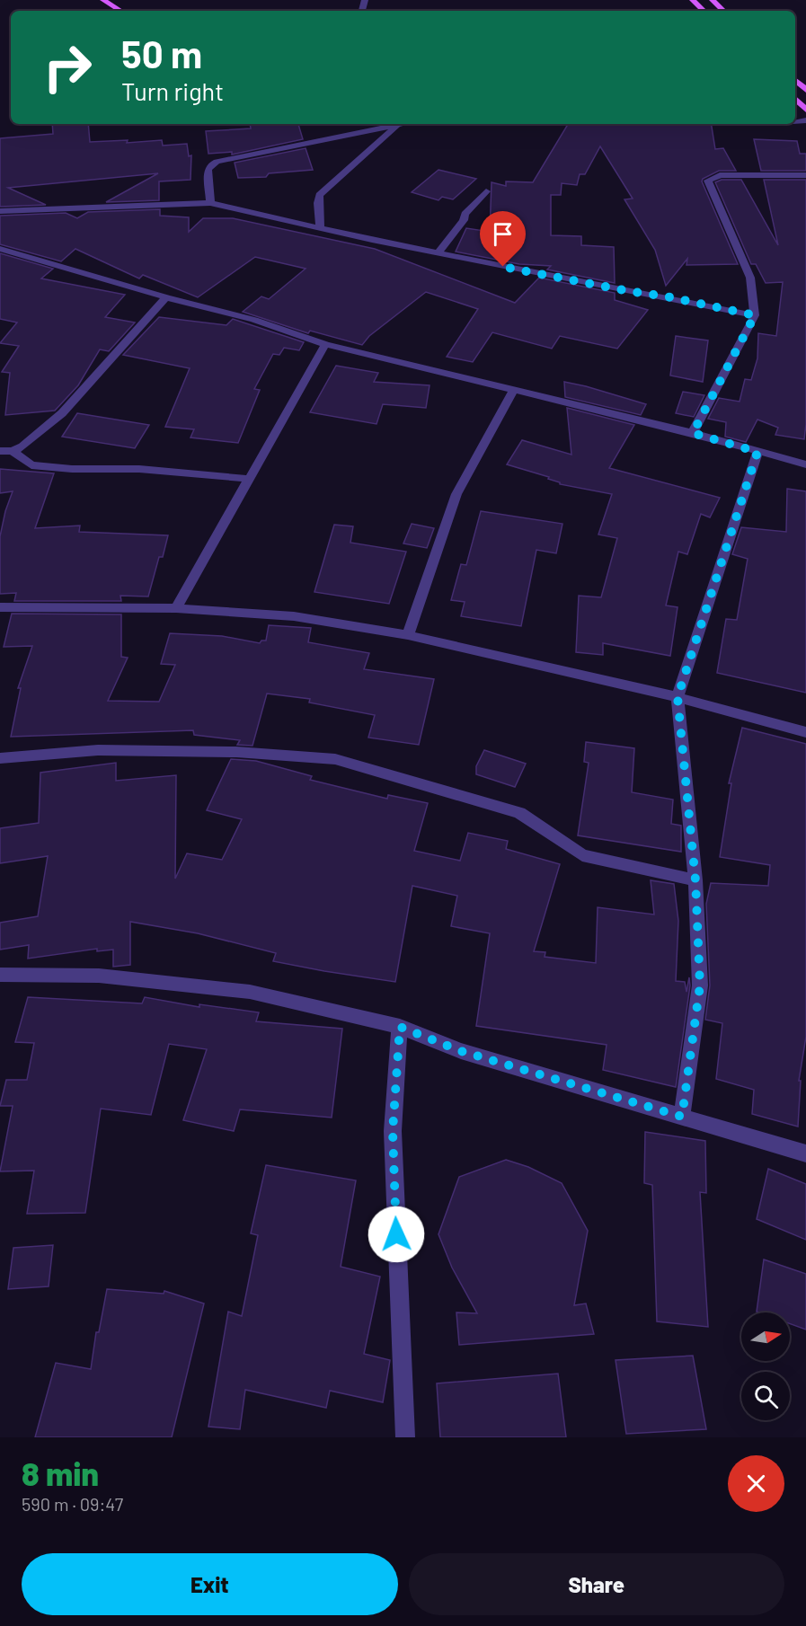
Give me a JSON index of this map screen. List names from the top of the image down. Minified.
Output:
{"north":"right","page":{"turn":["50 m","Turn right"],"heading":["8 min","590 m · 09:47"],"buttons":["Exit","Share"]}}
